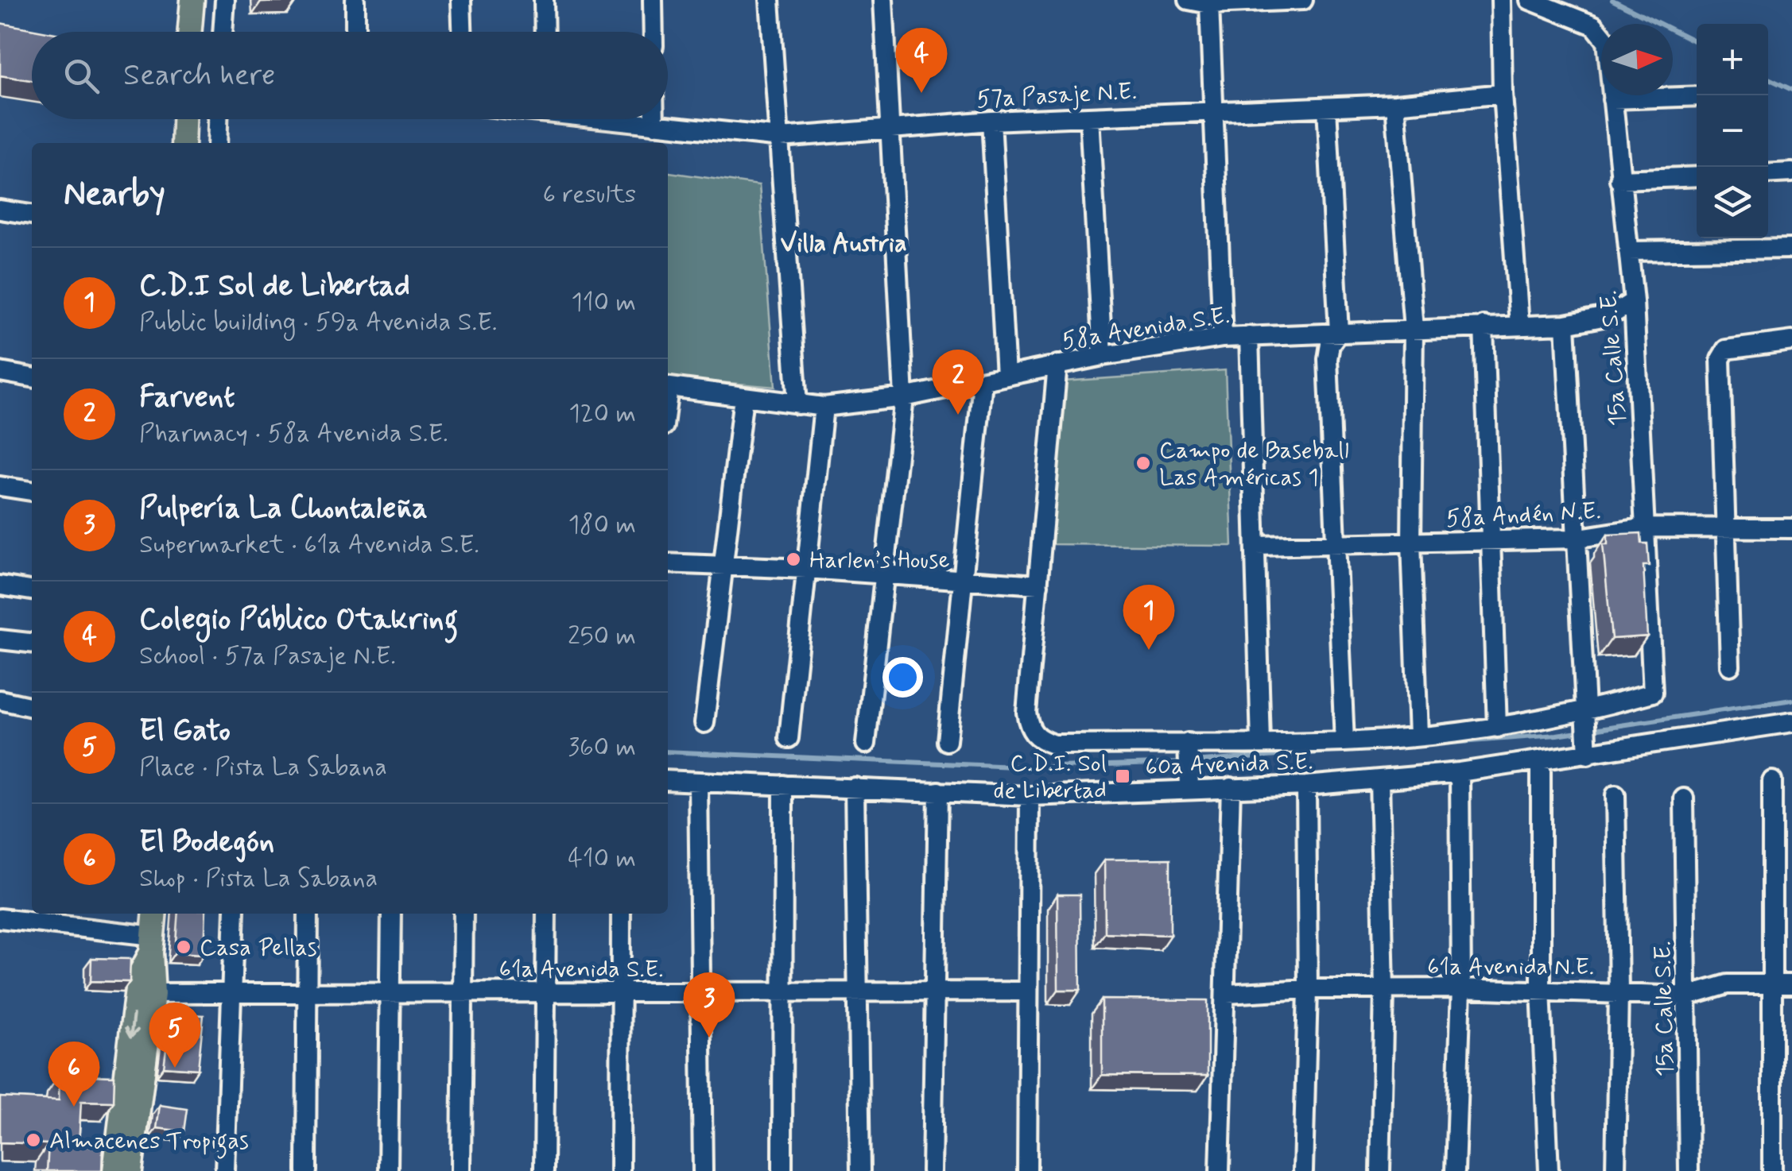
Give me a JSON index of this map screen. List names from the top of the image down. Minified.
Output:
{"streets":{"street":["57a Pasaje N.E.","58a Avenida S.E.","15a Calle S.E.","58a Andén N.E.","60a Avenida S.E.","61a Avenida N.E.","61a Avenida S.E."]},"crossings":[["58a Avenida S.E.","15a Calle S.E."],["15a Calle S.E.","58a Andén N.E."],["15a Calle S.E.","61a Avenida N.E."]],"districts":["Villa Austria"],"places":{"other":["Campo de Baseball Las Américas 1","Harlen’s House","Casa Pellas","Almacenes Tropigas"],"transit":["C.D.I. Sol de Libertad"]},"north":"right","page":{"map_buttons":["+","−"],"pins":["4","2","1","3","5","6"],"search":"Search here","heading":["Nearby","6 results"],"list":[{"mark":"1","name":"C.D.I Sol de Libertad","note":"Public building · 59a Avenida S.E.","value":"110 m"},{"mark":"2","name":"Farvent","note":"Pharmacy · 58a Avenida S.E.","value":"120 m"},{"mark":"3","name":"Pulpería La Chontaleña","note":"Supermarket · 61a Avenida S.E.","value":"180 m"},{"mark":"4","name":"Colegio Público Otakring","note":"School · 57a Pasaje N.E.","value":"250 m"},{"mark":"5","name":"El Gato","note":"Place · Pista La Sabana","value":"360 m"},{"mark":"6","name":"El Bodegón","note":"Shop · Pista La Sabana","value":"410 m"}]}}
